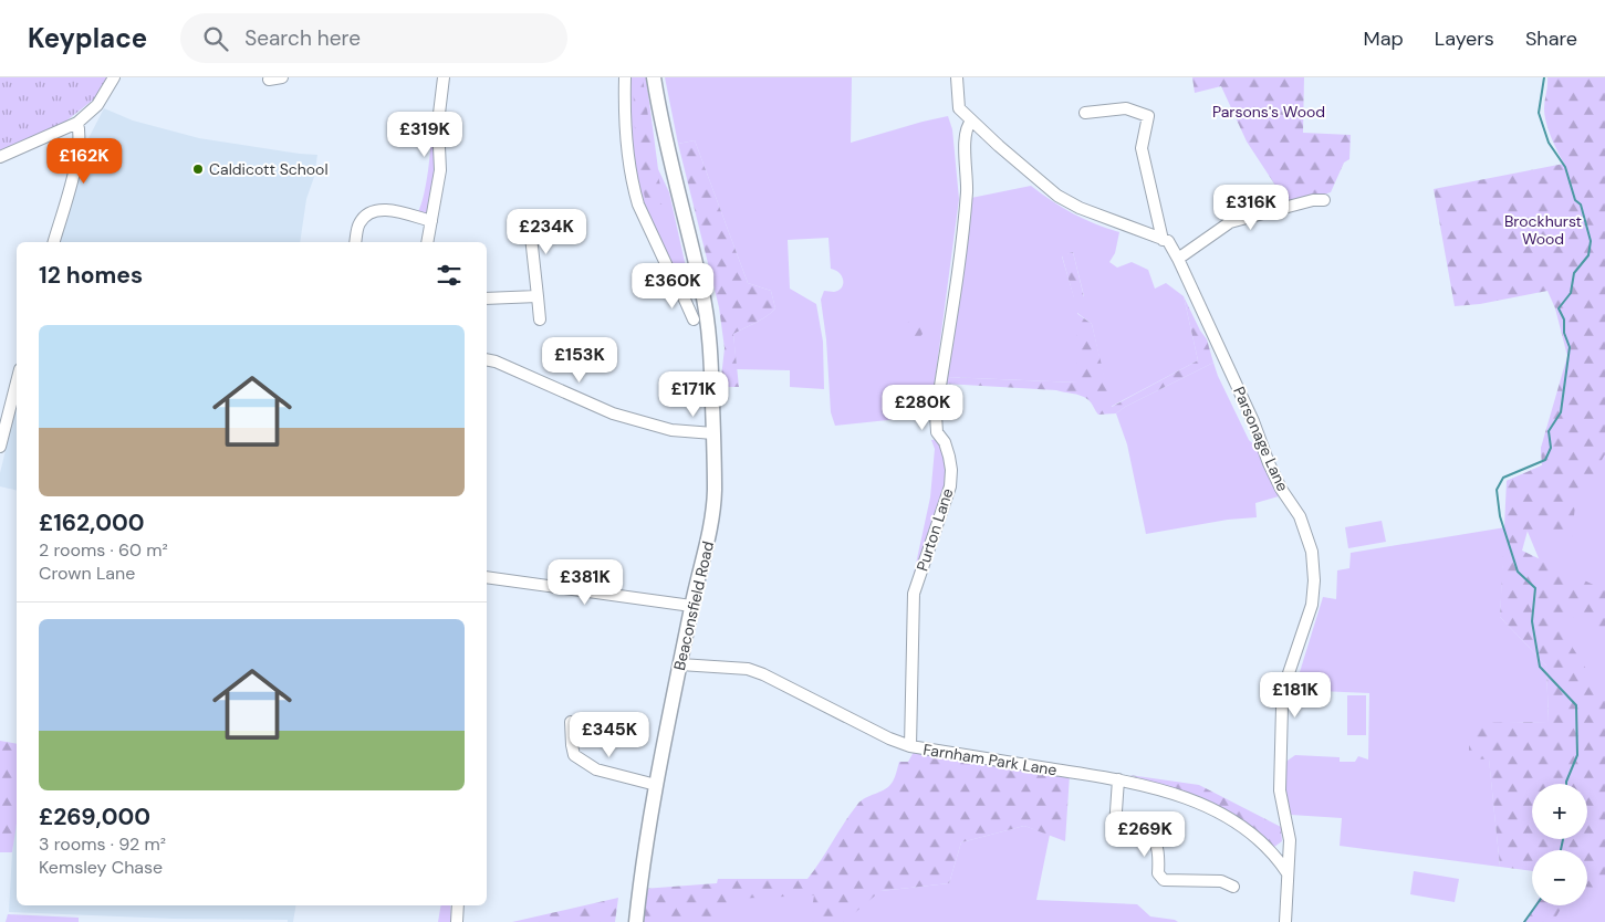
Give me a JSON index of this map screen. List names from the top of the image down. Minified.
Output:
{"streets":{"main road":["Beaconsfield Road"],"street":["Parsonage Lane","Purton Lane","Farnham Park Lane"]},"crossings":[["Parsonage Lane","Purton Lane"],["Parsonage Lane","Farnham Park Lane"],["Purton Lane","Farnham Park Lane"],["Beaconsfield Road","Farnham Park Lane"]],"parks":["Parsons's Wood","Brockhurst Wood"],"places":["Caldicott School"],"page":{"header":"Keyplace","search":"Search here","nav":["Map","Layers","Share"],"price":["£319K","£162K","£316K","£234K","£360K","£153K","£171K","£280K","£381K","£181K","£345K","£269K"],"heading":"12 homes","list":[{"name":"£162,000","note":"2 rooms · 60 m² · Crown Lane"},{"name":"£269,000","note":"3 rooms · 92 m² · Kemsley Chase"}],"map_buttons":["+","−"]}}
